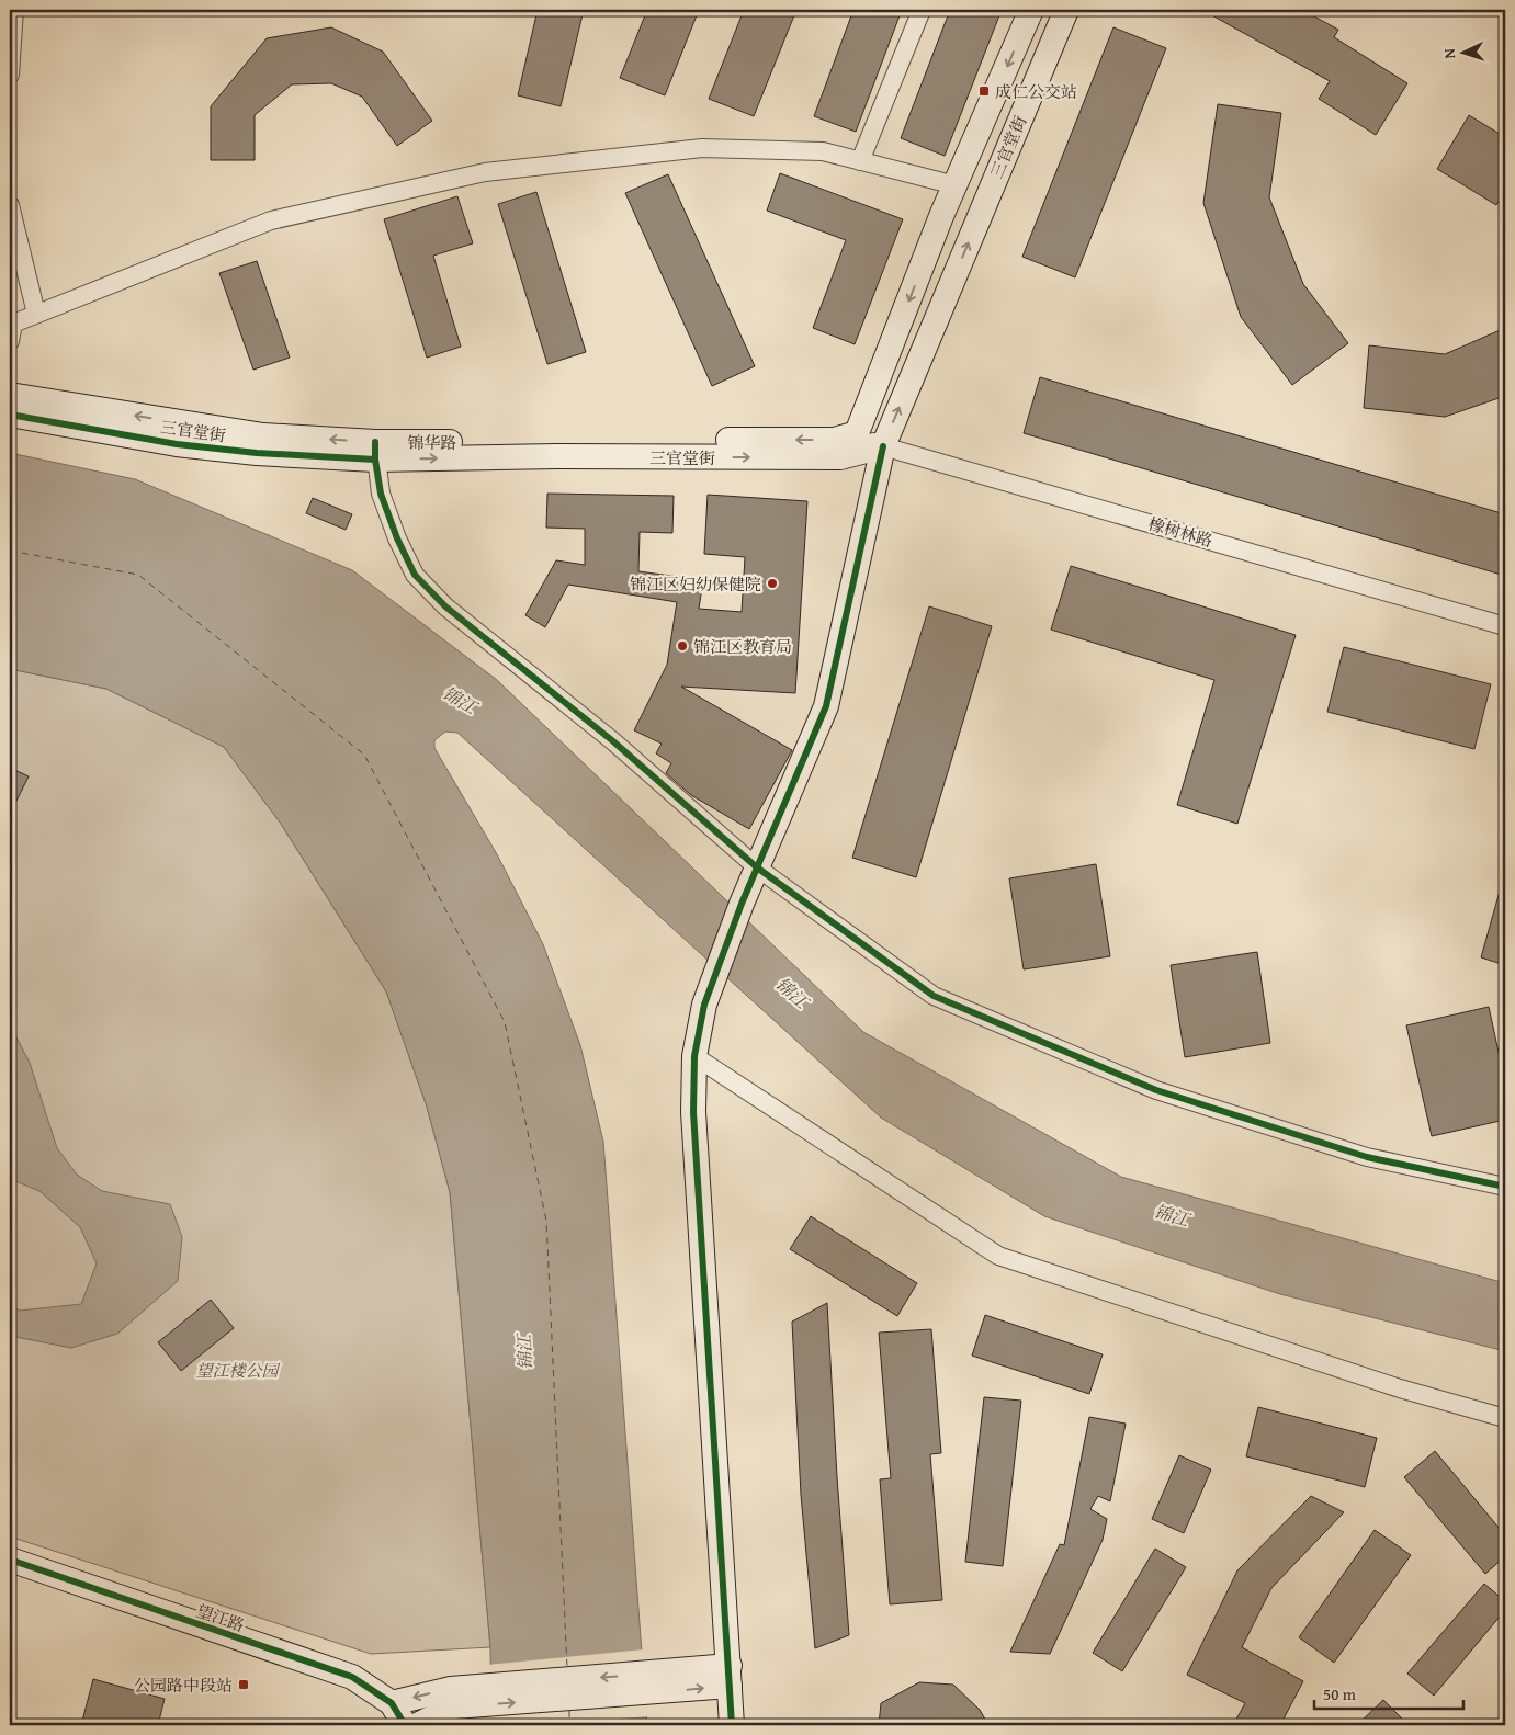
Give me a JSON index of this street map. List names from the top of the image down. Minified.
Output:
{"streets":{"main road":["三官堂街","锦华路","望江路"],"street":["橡树林路"]},"crossings":[["三官堂街","锦华路"],["三官堂街","橡树林路"],["锦华路","橡树林路"]],"one_way":["锦华路"],"water":["锦江"],"parks":["望江楼公园"],"places":{"transit":["成仁公交站","公园路中段站"],"other":["锦江区妇幼保健院","锦江区教育局"]},"scale_bar":"50 m","north":"left"}
